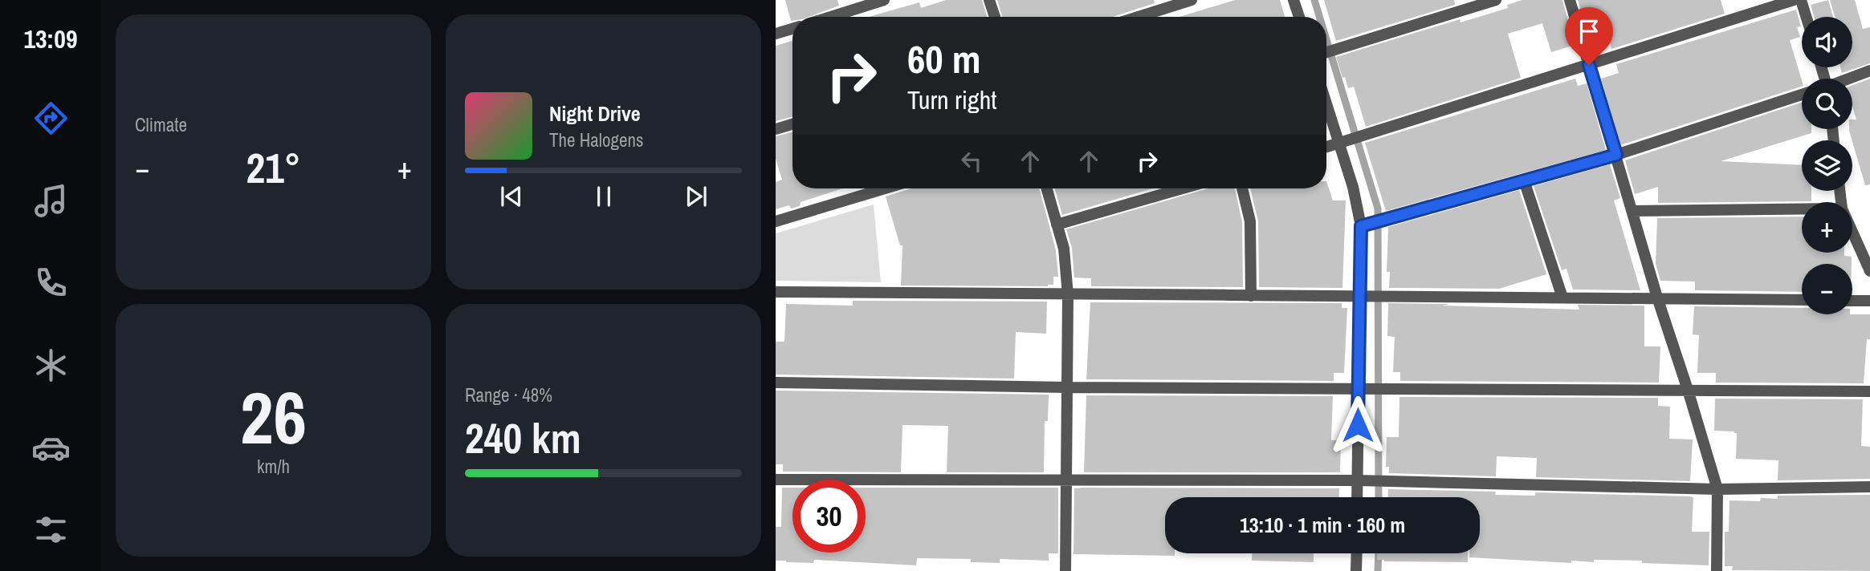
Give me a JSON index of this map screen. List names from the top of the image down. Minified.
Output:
{"page":{"tabs":"13:09","tile":["Climate",["26","km/h"],["Range · 48%","240 km"]],"map_buttons":["+","−"],"turn":["60 m","Turn right"],"song":["Night Drive","The Halogens"],"heat":["−","21°","+"],"limit":"30","trip":"13:10 · 1 min · 160 m"}}
